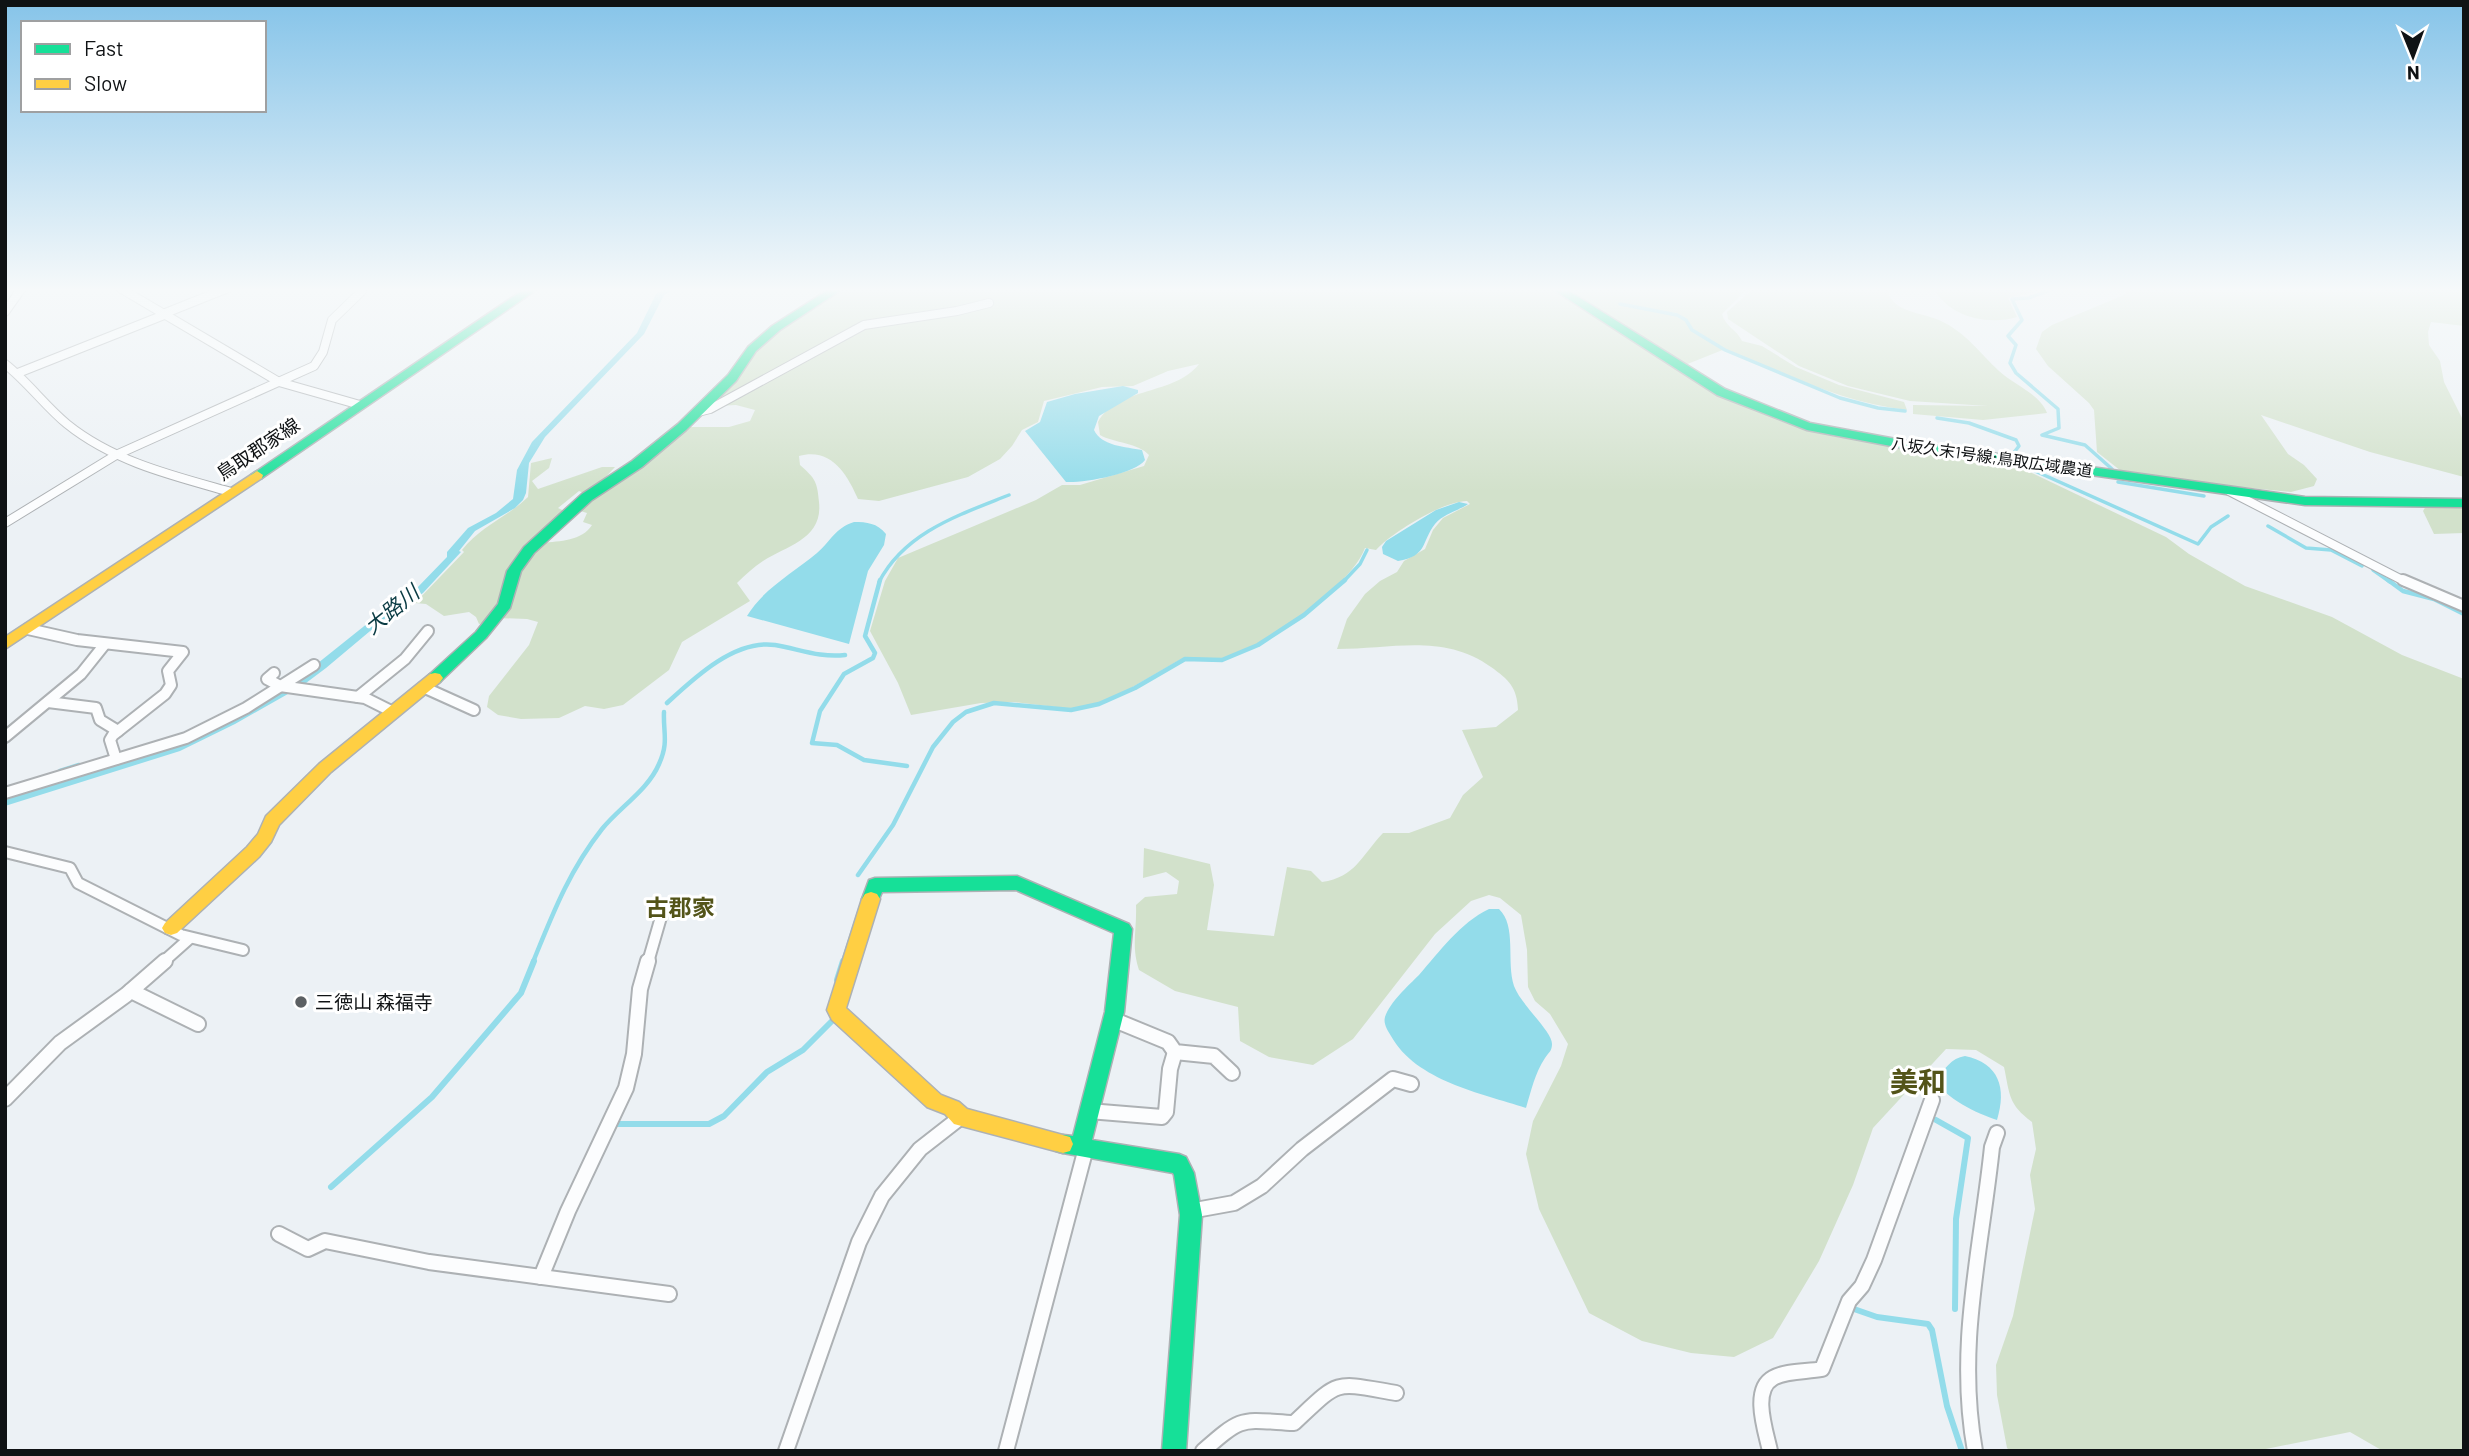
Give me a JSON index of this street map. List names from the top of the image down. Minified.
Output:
{"streets":{"street":["鳥取郡家線","八坂久末1号線;鳥取広域農道"]},"districts":["古郡家","美和"],"water":["大路川"],"places":["三徳山 森福寺"],"legend":["Fast","Slow"],"north":"bottom"}
